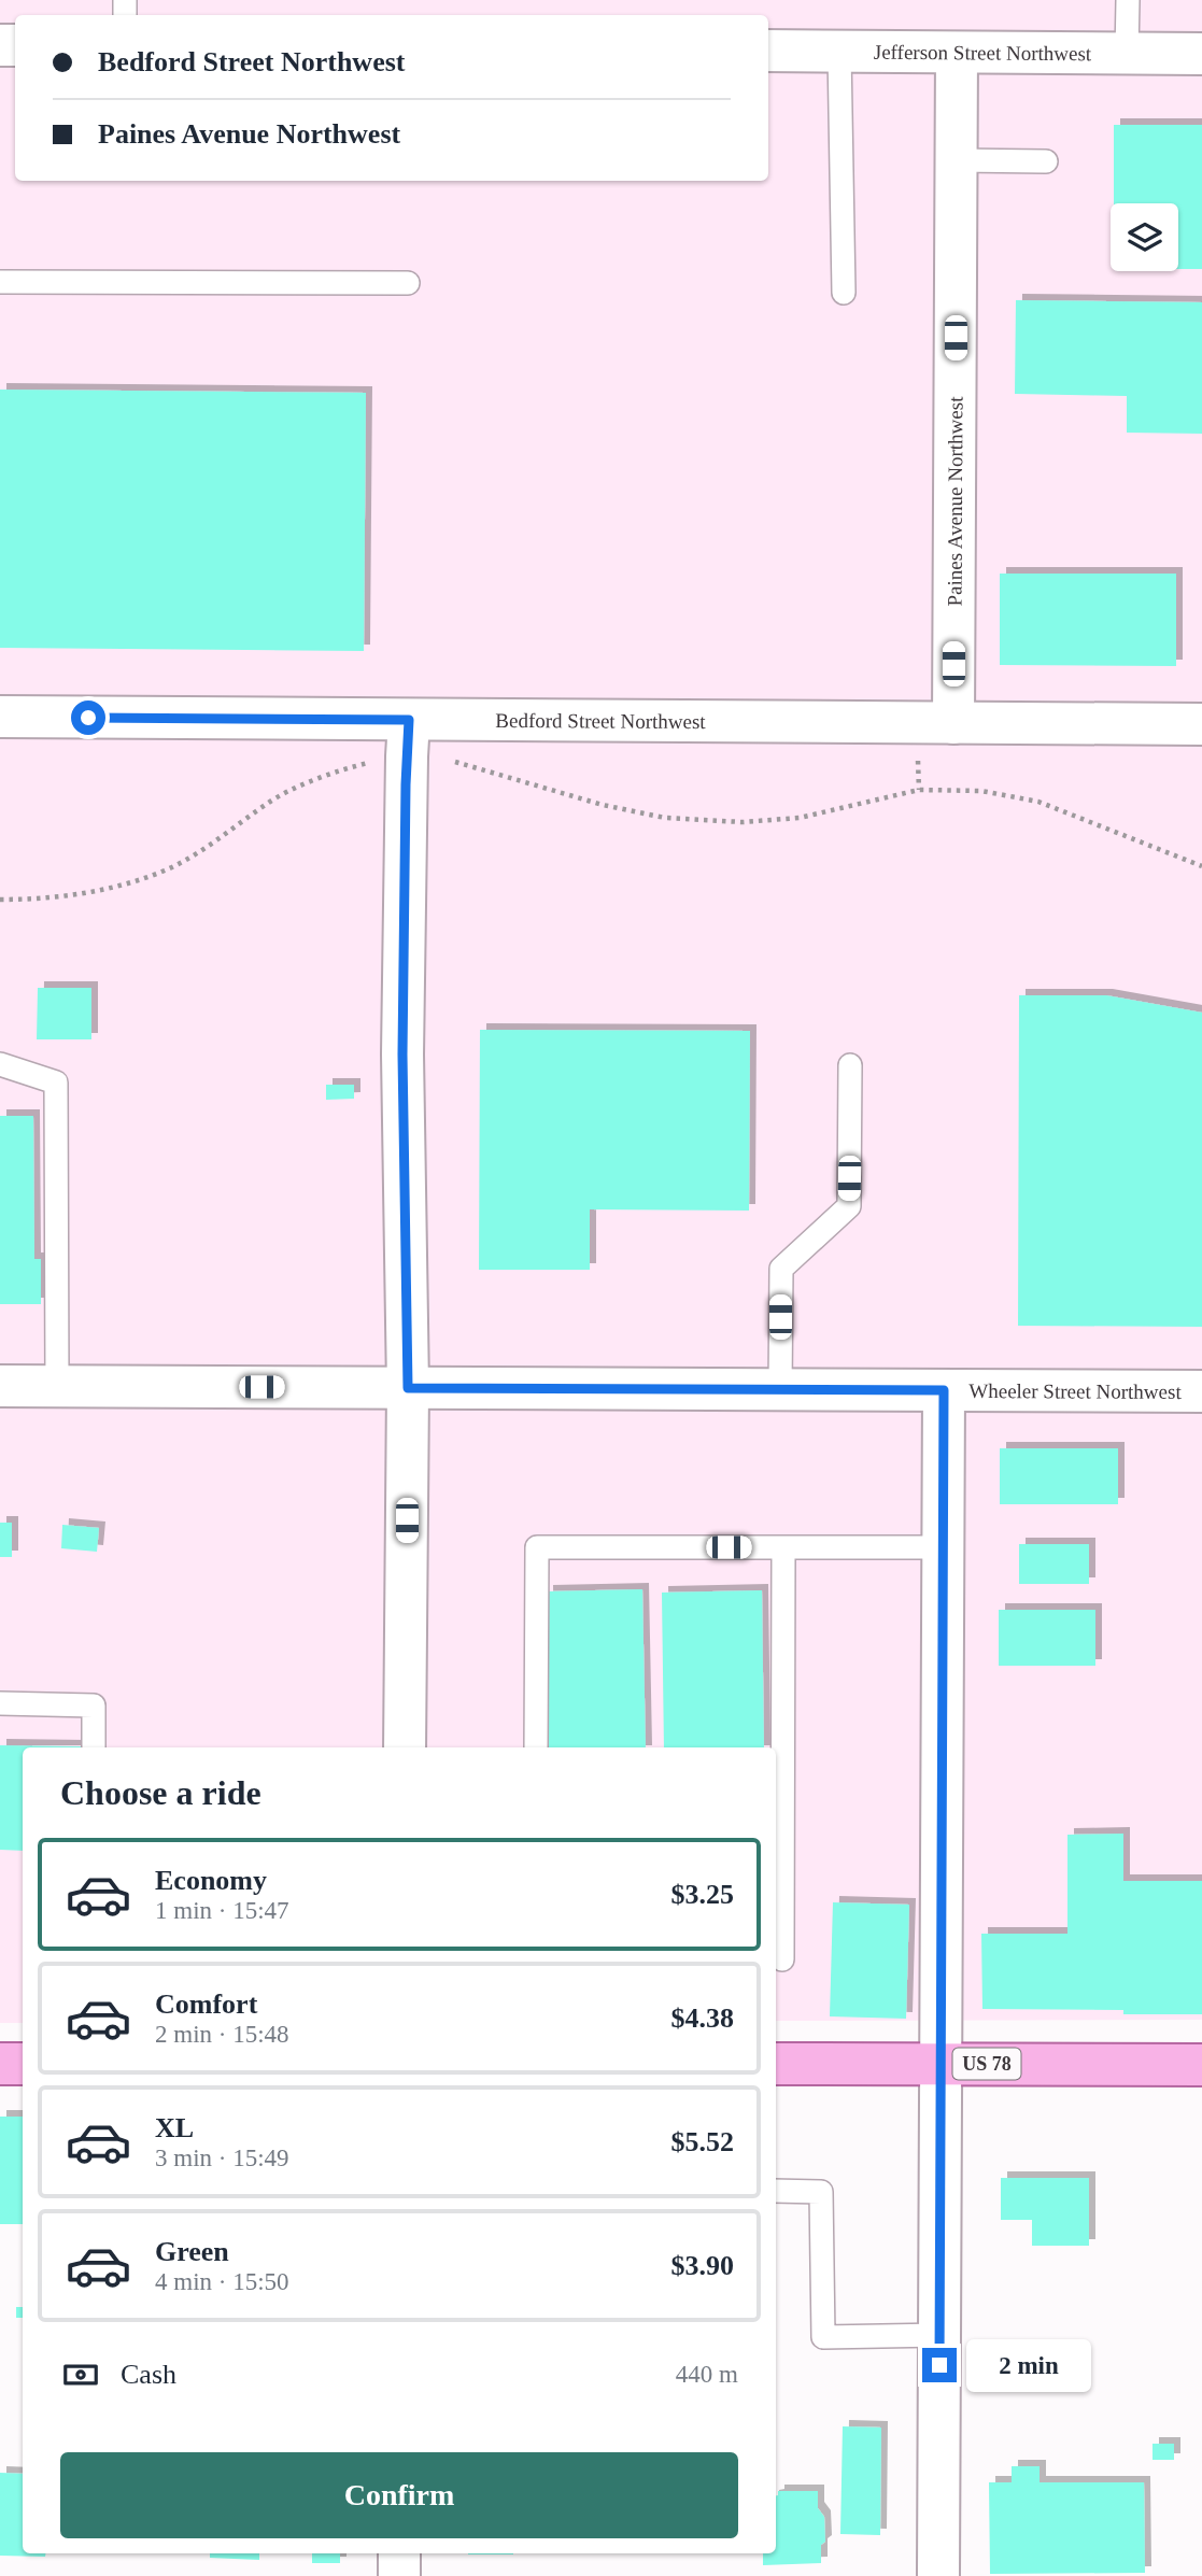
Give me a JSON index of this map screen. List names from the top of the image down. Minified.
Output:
{"streets":{"main road":["US 78"],"street":["Jefferson Street Northwest","Paines Avenue Northwest","Bedford Street Northwest","Wheeler Street Northwest"]},"crossings":[["Jefferson Street Northwest","Paines Avenue Northwest"],["Paines Avenue Northwest","Bedford Street Northwest"]],"page":{"banner":["Bedford Street Northwest","Paines Avenue Northwest"],"heading":"Choose a ride","list":[{"name":"Economy","note":"1 min · 15:47","value":"$3.25"},{"name":"Comfort","note":"2 min · 15:48","value":"$4.38"},{"name":"XL","note":"3 min · 15:49","value":"$5.52"},{"name":"Green","note":"4 min · 15:50","value":"$3.90"}],"pay":["Cash","440 m"],"bubble":"2 min","buttons":"Confirm"}}
